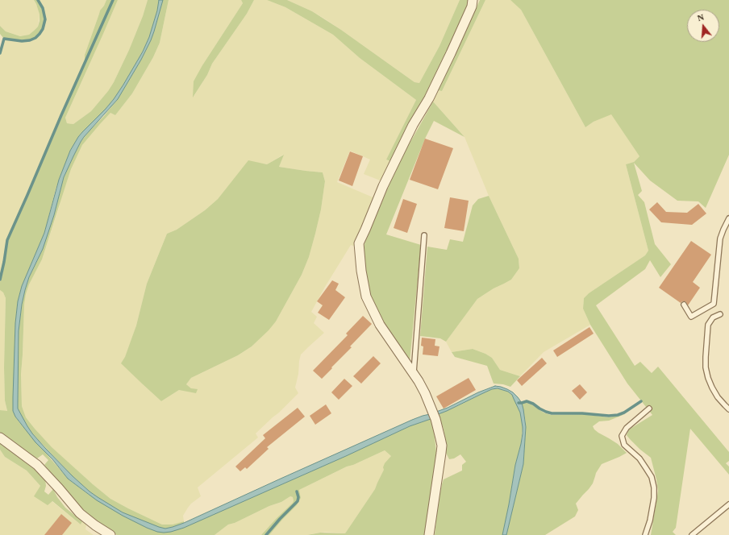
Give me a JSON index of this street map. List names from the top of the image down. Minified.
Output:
{"north":"top"}
